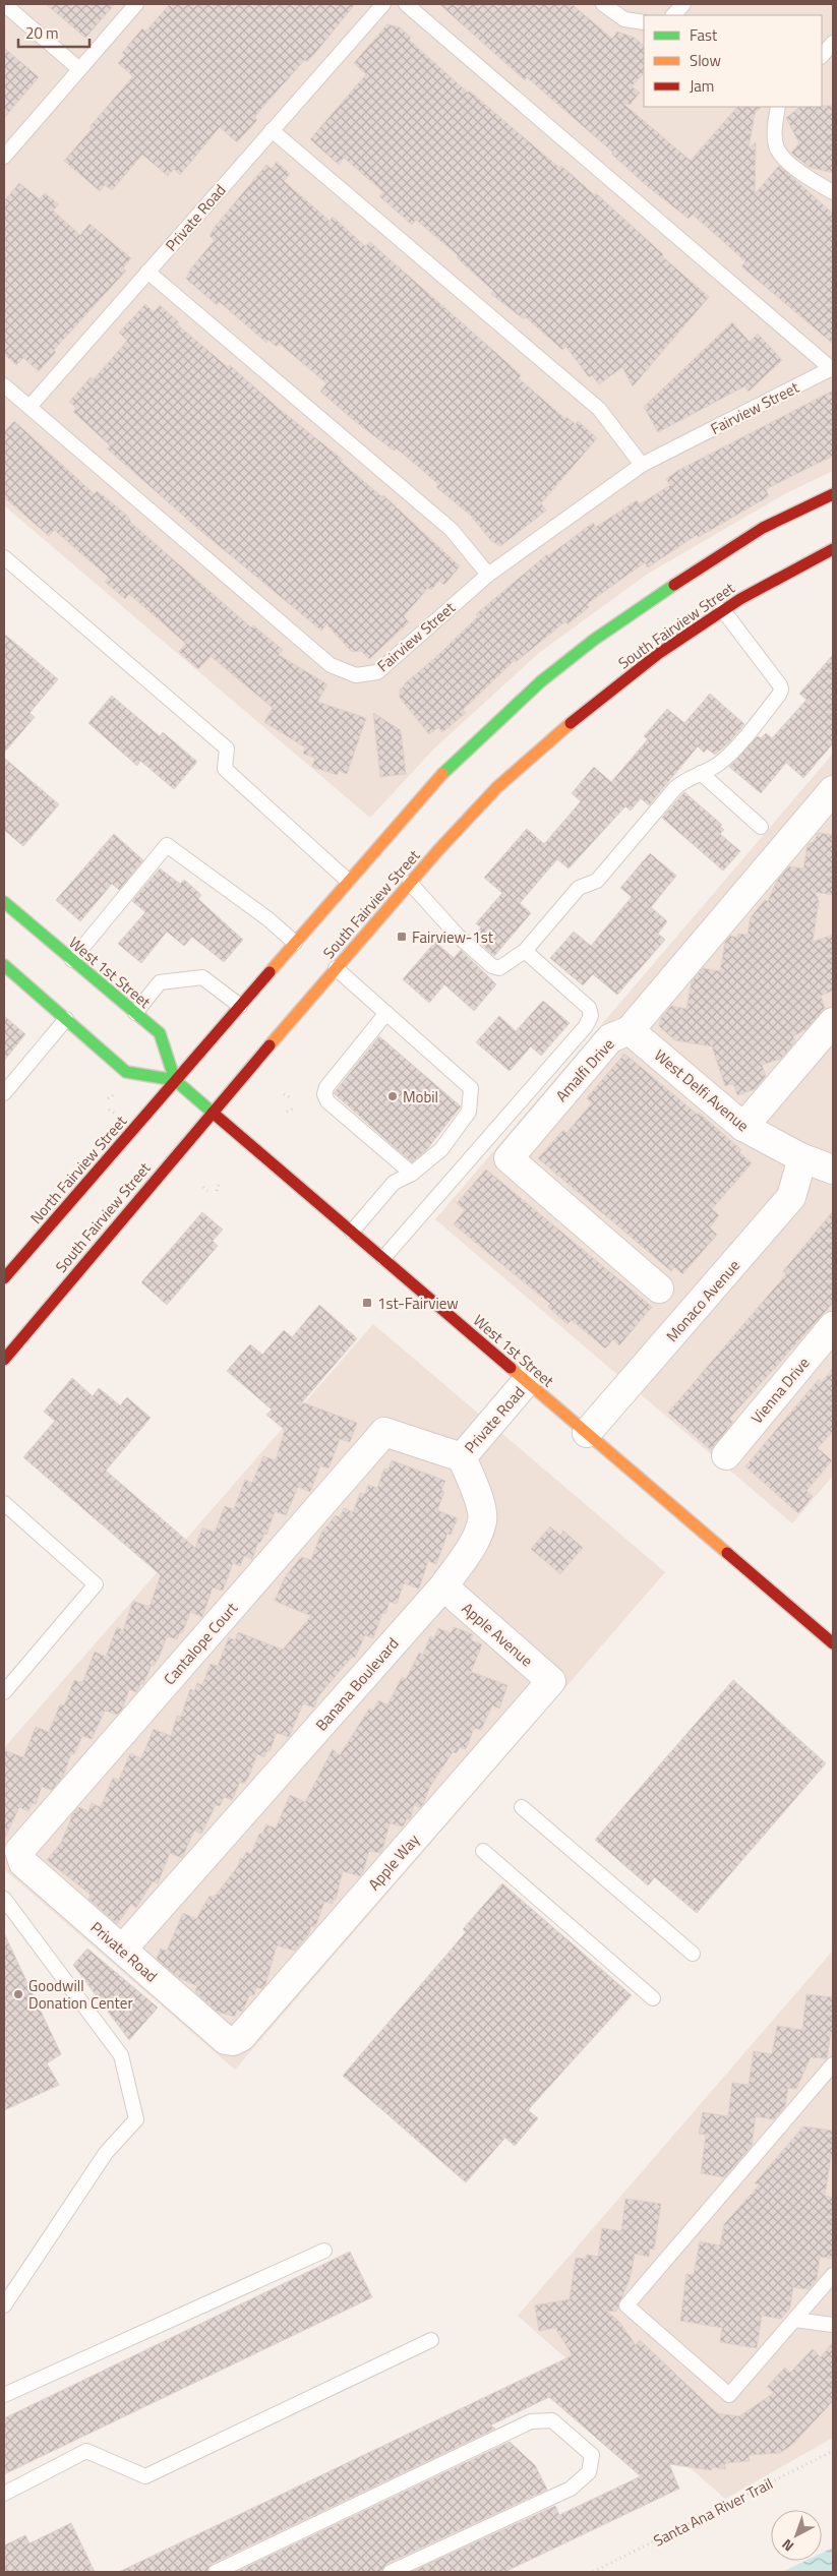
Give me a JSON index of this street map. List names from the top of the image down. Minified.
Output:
{"streets":{"main road":["South Fairview Street","West 1st Street","North Fairview Street"],"street":["Private Road","Amalfi Drive","West Delfi Avenue","Monaco Avenue","Vienna Drive","Apple Avenue","Cantalope Court","Banana Boulevard","Apple Way"],"lane":["Fairview Street"],"path":["Santa Ana River Trail"]},"crossings":[["Private Road","Fairview Street"],["Private Road","West 1st Street"],["Private Road","Cantalope Court"],["Private Road","Banana Boulevard"],["Private Road","Apple Way"],["South Fairview Street","West 1st Street"],["West 1st Street","North Fairview Street"],["West 1st Street","Monaco Avenue"],["Amalfi Drive","West Delfi Avenue"],["West Delfi Avenue","Monaco Avenue"],["Apple Avenue","Banana Boulevard"],["Apple Avenue","Apple Way"],["Cantalope Court","Banana Boulevard"]],"places":{"transit":["Fairview-1st","1st-Fairview"],"other":["Mobil","Goodwill Donation Center"]},"legend":["Fast","Slow","Jam"],"scale_bar":"20 m","north":"bottom left"}
